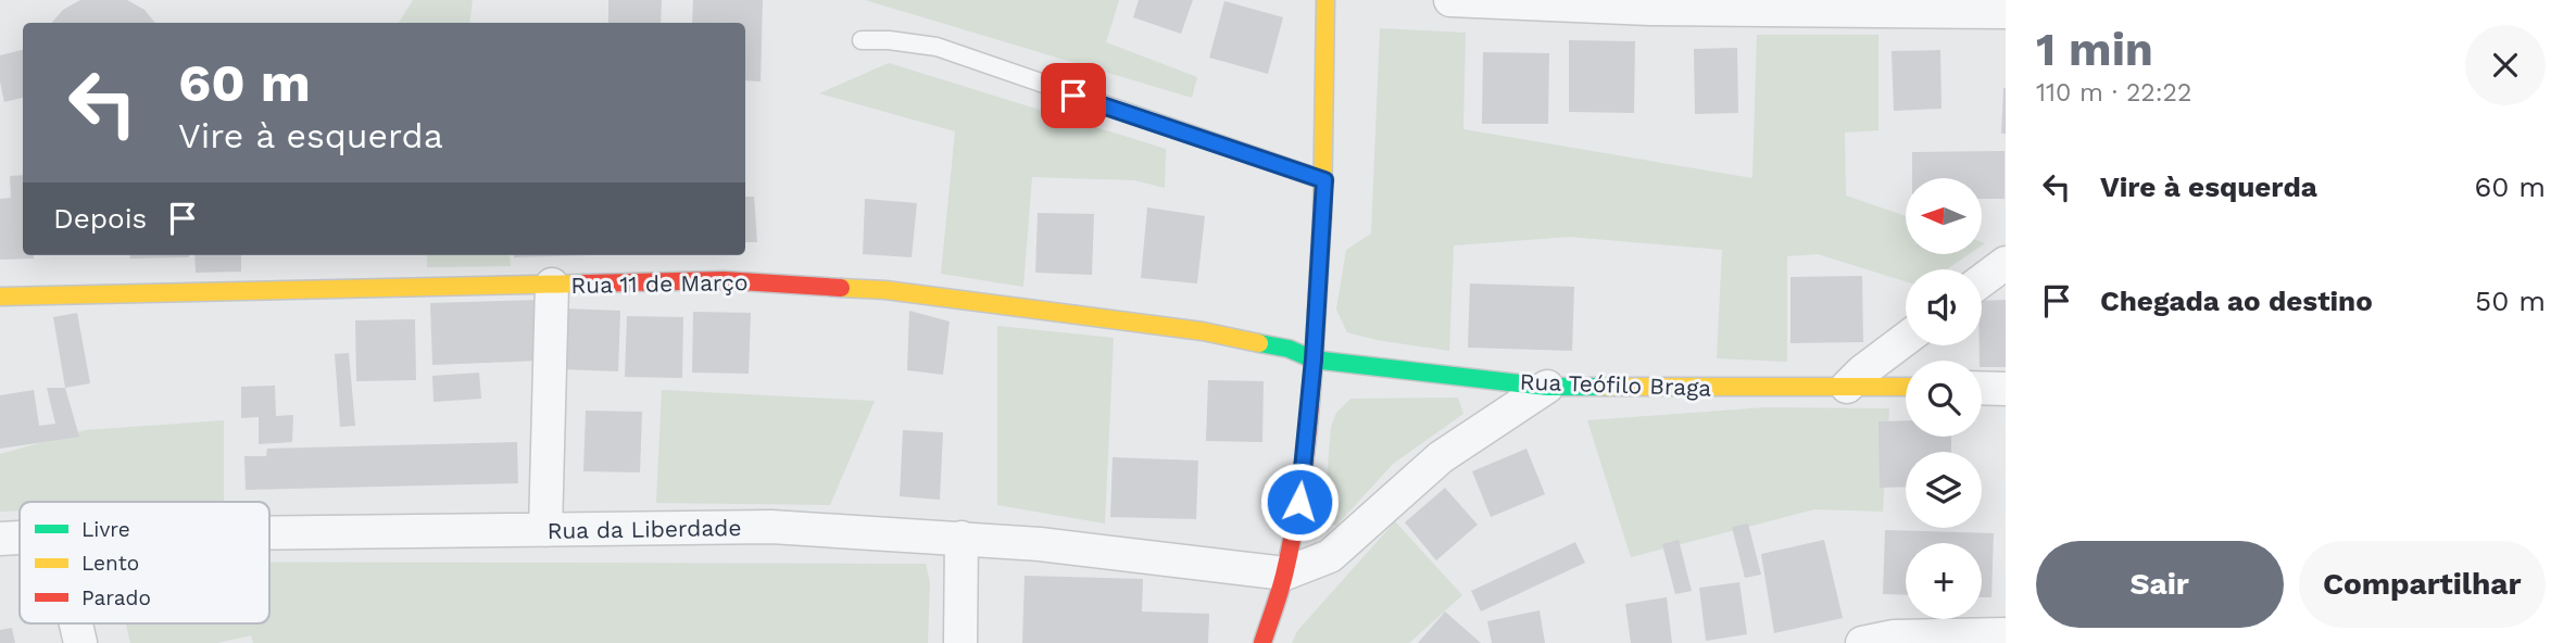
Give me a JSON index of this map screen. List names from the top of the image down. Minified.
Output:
{"streets":{"street":["Rua 11 de Março","Rua Teófilo Braga","Rua da Liberdade"]},"crossings":[["Rua 11 de Março","Rua Teófilo Braga"]],"legend":["Livre","Lento","Parado"],"north":"left","page":{"heading":["1 min","110 m · 22:22"],"turn":["60 m","Vire à esquerda"],"list":[{"name":"Vire à esquerda","value":"60 m"},{"name":"Chegada ao destino","value":"50 m"}],"map_buttons":"+","then":"Depois","buttons":["Sair","Compartilhar"]}}
